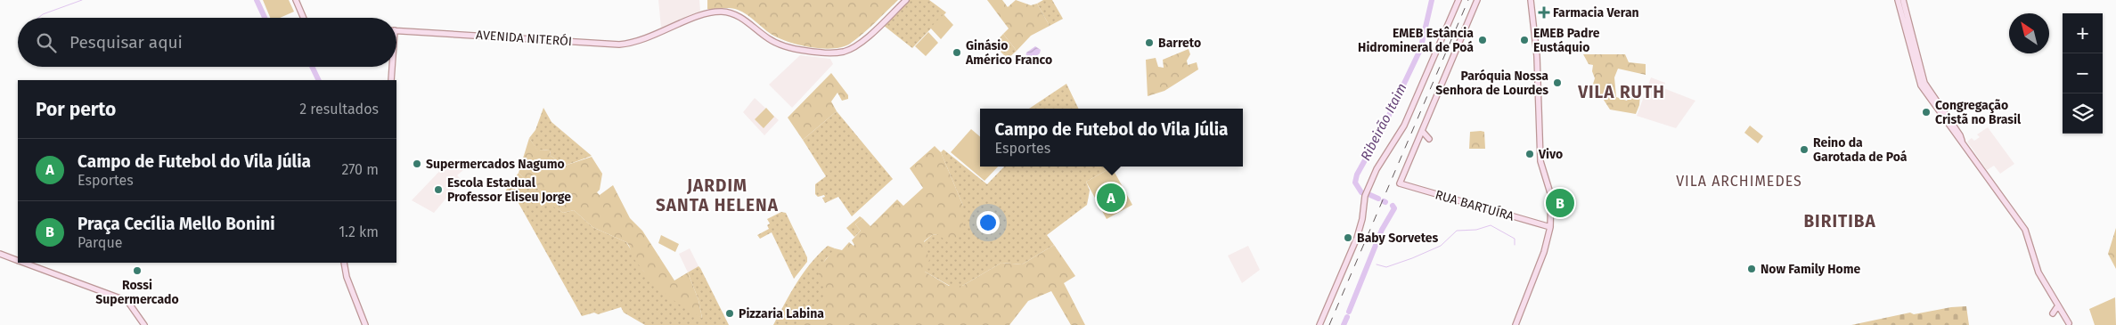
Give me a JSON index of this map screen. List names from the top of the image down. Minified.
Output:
{"streets":{"main road":["AVENIDA NITERÓI","RUA BARTUÍRA"]},"districts":["VILA RUTH","VILA ARCHIMEDES","JARDIM SANTA HELENA","BIRITIBA"],"water":["Ribeirão Itaim"],"places":{"health":["Farmacia Veran"],"other":["EMEB Estância Hidromineral de Poá","EMEB Padre Eustáquio","Barreto","Ginásio Américo Franco","Paróquia Nossa Senhora de Lourdes","Congregação Cristã no Brasil","Reino da Garotada de Poá","Vivo","Supermercados Nagumo","Escola Estadual Professor Eliseu Jorge","Baby Sorvetes","Now Family Home","Rossi Supermercado","Pizzaria Labina"]},"north":"top left","page":{"map_buttons":["+","−"],"search":"Pesquisar aqui","heading":["Por perto","2 resultados"],"popup":["Campo de Futebol do Vila Júlia","Esportes"],"list":[{"mark":"A","name":"Campo de Futebol do Vila Júlia","note":"Esportes","value":"270 m"},{"mark":"B","name":"Praça Cecília Mello Bonini","note":"Parque","value":"1.2 km"}],"pins":["A","B"]}}
